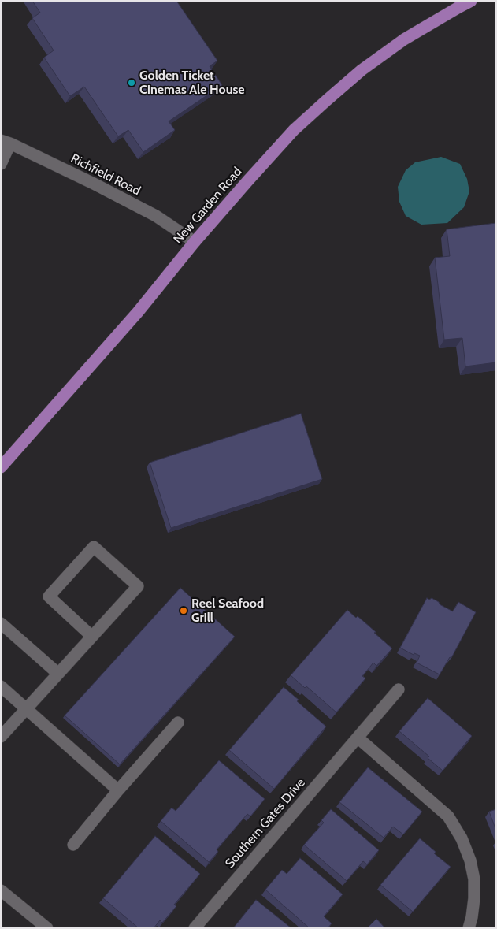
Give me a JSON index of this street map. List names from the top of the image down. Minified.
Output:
{"streets":{"main road":["New Garden Road"],"street":["Richfield Road","Southern Gates Drive"]},"crossings":[["Richfield Road","New Garden Road"]],"places":["Golden Ticket Cinemas Ale House","Reel Seafood Grill"]}
